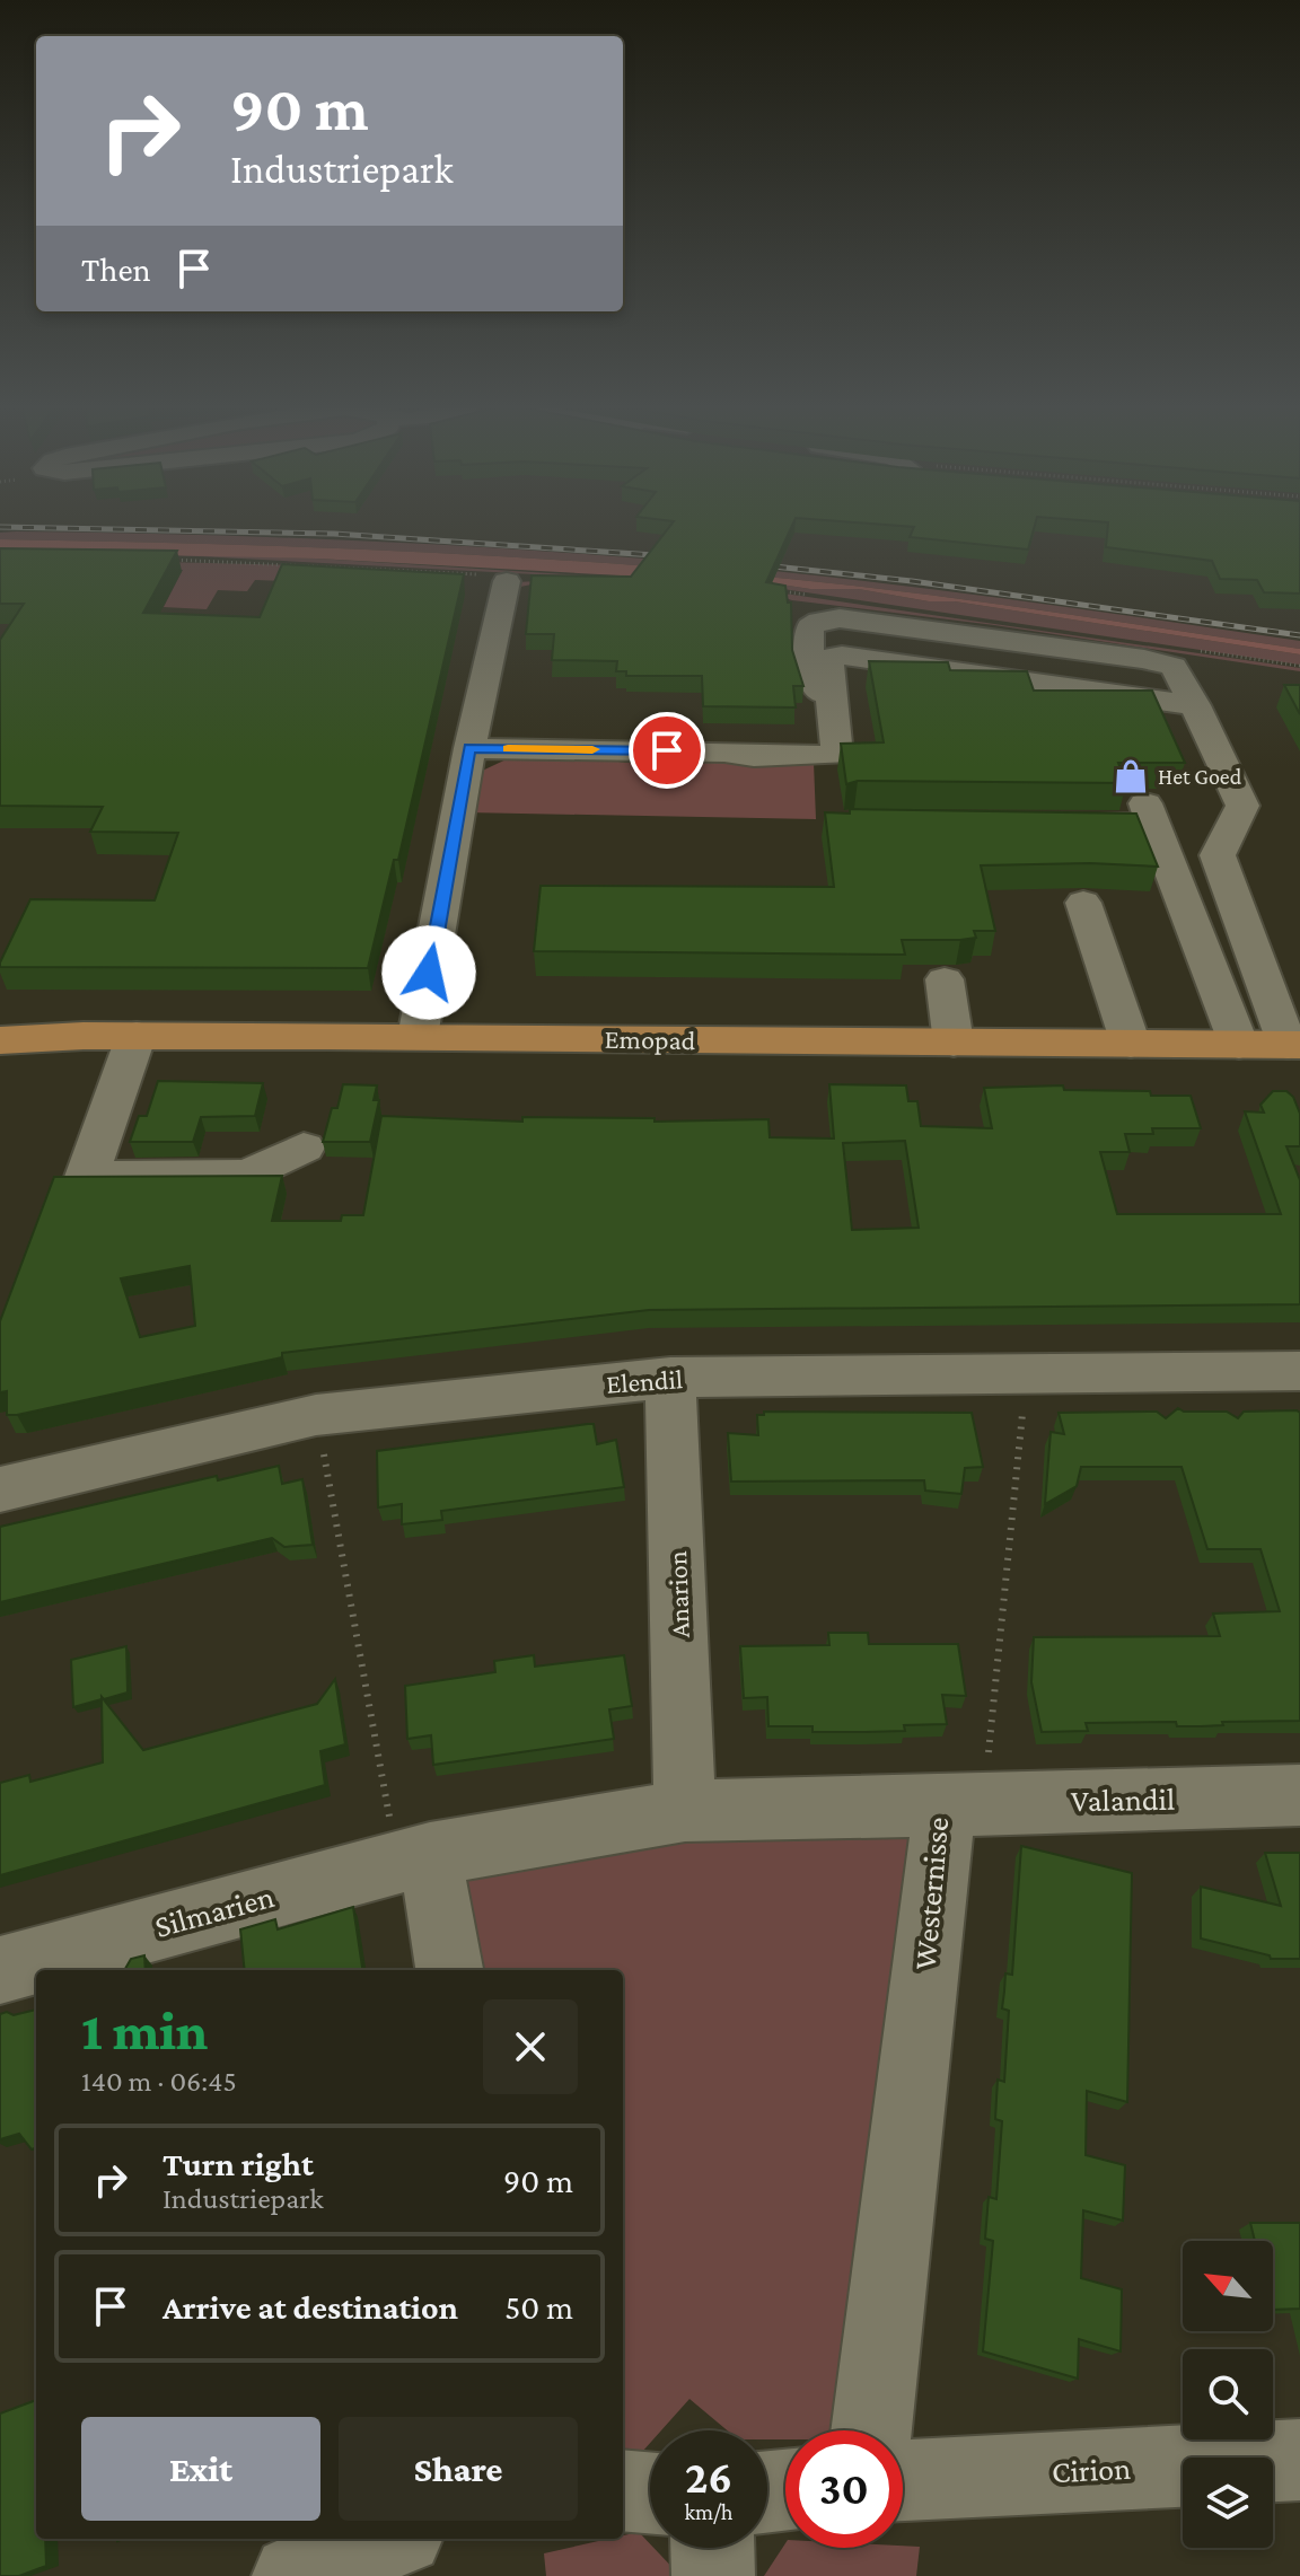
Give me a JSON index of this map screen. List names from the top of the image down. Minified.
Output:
{"streets":{"main road":["Emopad"],"street":["Elendil","Anarion","Valandil","Westernisse","Silmarien","Cirion"]},"crossings":[["Elendil","Anarion"],["Anarion","Westernisse"],["Valandil","Westernisse"],["Westernisse","Silmarien"]],"places":{"shop":["Het Goed"]},"north":"top left","page":{"turn":["90 m","Industriepark"],"then":"Then","heading":["1 min","140 m · 06:45"],"list":[{"name":"Turn right","note":"Industriepark","value":"90 m"},{"name":"Arrive at destination","value":"50 m"}],"buttons":["Exit","Share"],"speed":"26 km/h","limit":"30"}}
